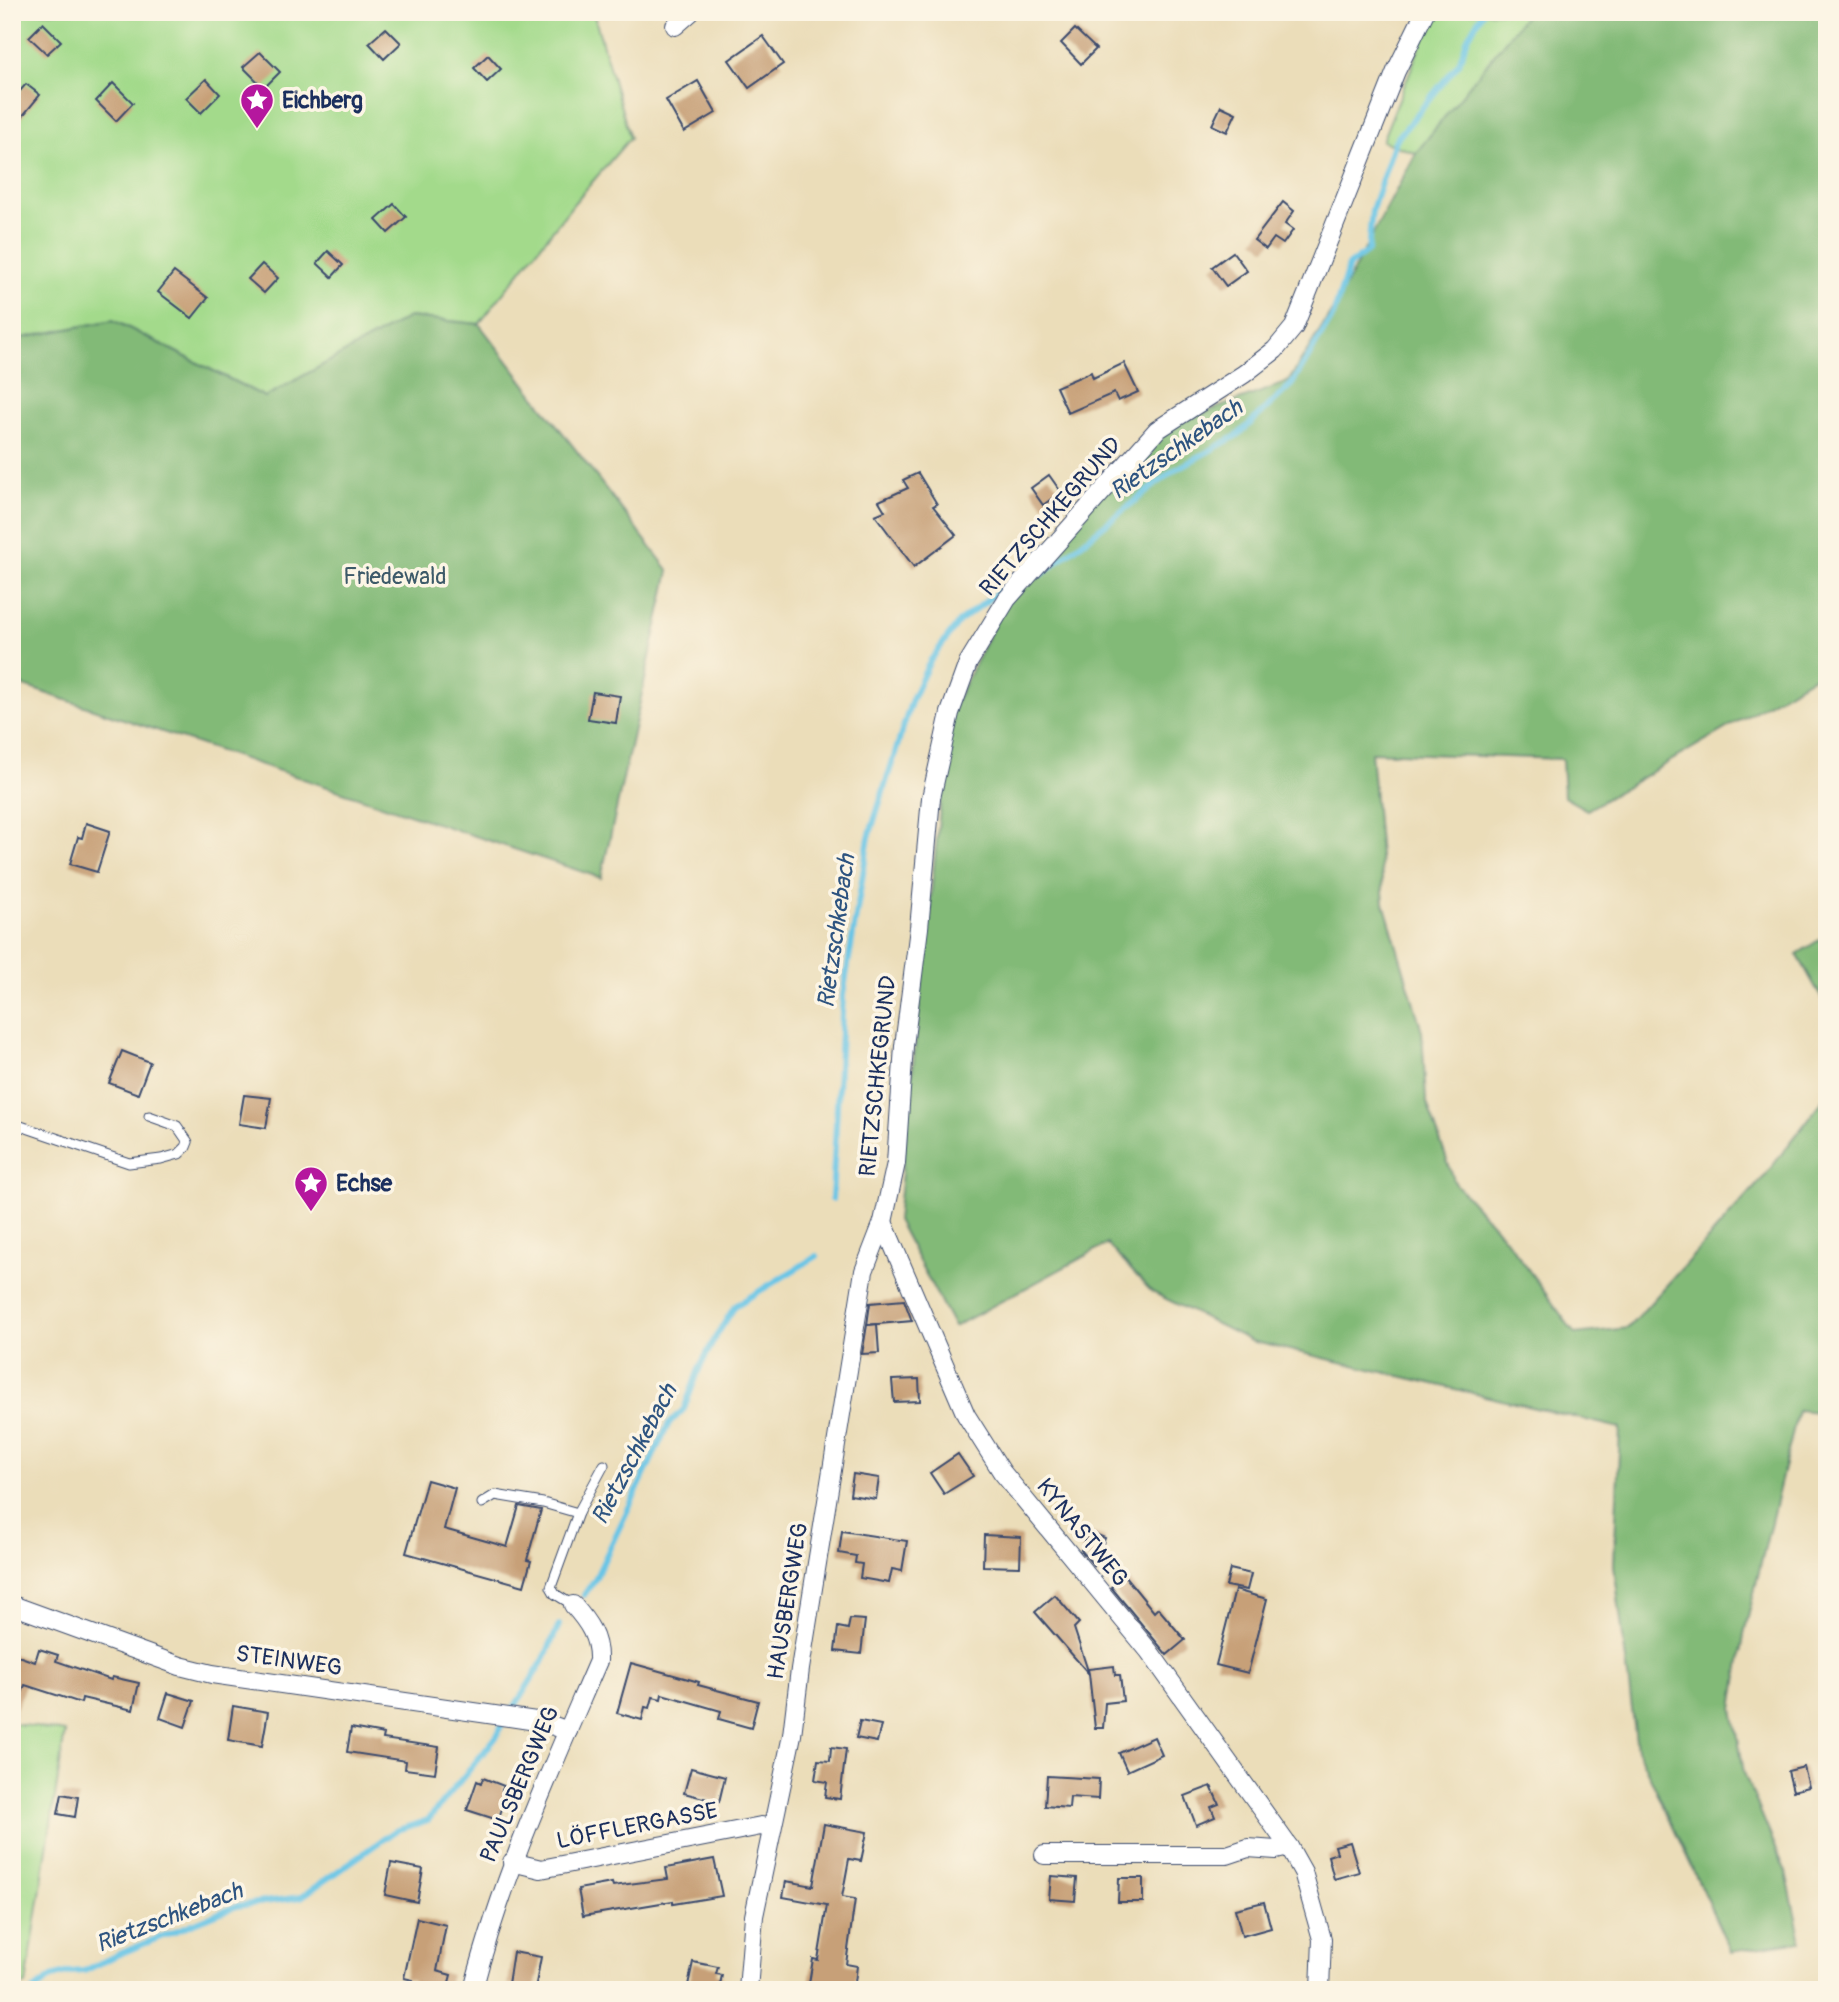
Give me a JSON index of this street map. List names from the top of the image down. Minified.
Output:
{"streets":{"street":["RIETZSCHKEGRUND","KYNASTWEG","HAUSBERGWEG","STEINWEG","PAULSBERGWEG","LÖFFLERGASSE"]},"crossings":[["RIETZSCHKEGRUND","KYNASTWEG"],["RIETZSCHKEGRUND","HAUSBERGWEG"],["KYNASTWEG","HAUSBERGWEG"],["HAUSBERGWEG","LÖFFLERGASSE"],["STEINWEG","PAULSBERGWEG"],["PAULSBERGWEG","LÖFFLERGASSE"]],"water":["Rietzschkebach"],"parks":["Friedewald"],"places":{"place":["Eichberg","Echse"]}}
